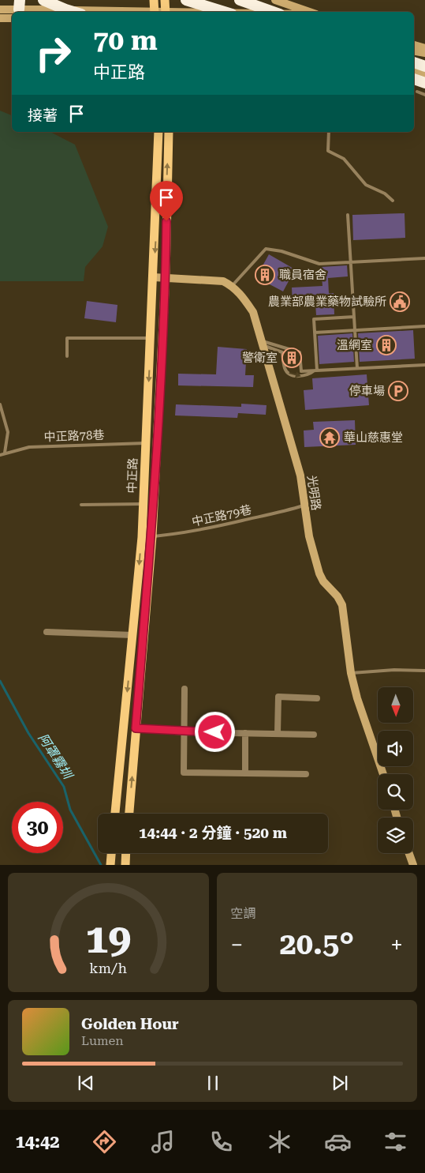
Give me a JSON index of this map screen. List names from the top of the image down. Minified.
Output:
{"streets":{"main road":["中正路"],"street":["光明路"],"lane":["中正路78巷","中正路79巷"]},"crossings":[["中正路78巷","中正路"],["中正路","中正路79巷"],["光明路","中正路79巷"]],"water":["阿罩霧圳"],"places":{"building":["職員宿舍","溫網室","警衛室"],"public building":["農業部農業藥物試驗所"],"parking":["停車場"],"temple":["華山慈惠堂"]},"north":"bottom","page":{"turn":["70 m","中正路"],"then":"接著","limit":"30","trip":"14:44 · 2 分鐘 · 520 m","tile":"空調","heat":["−","20.5°","+"],"song":["Golden Hour","Lumen"],"tabs":"14:42","gauge":["19","km/h"]}}
